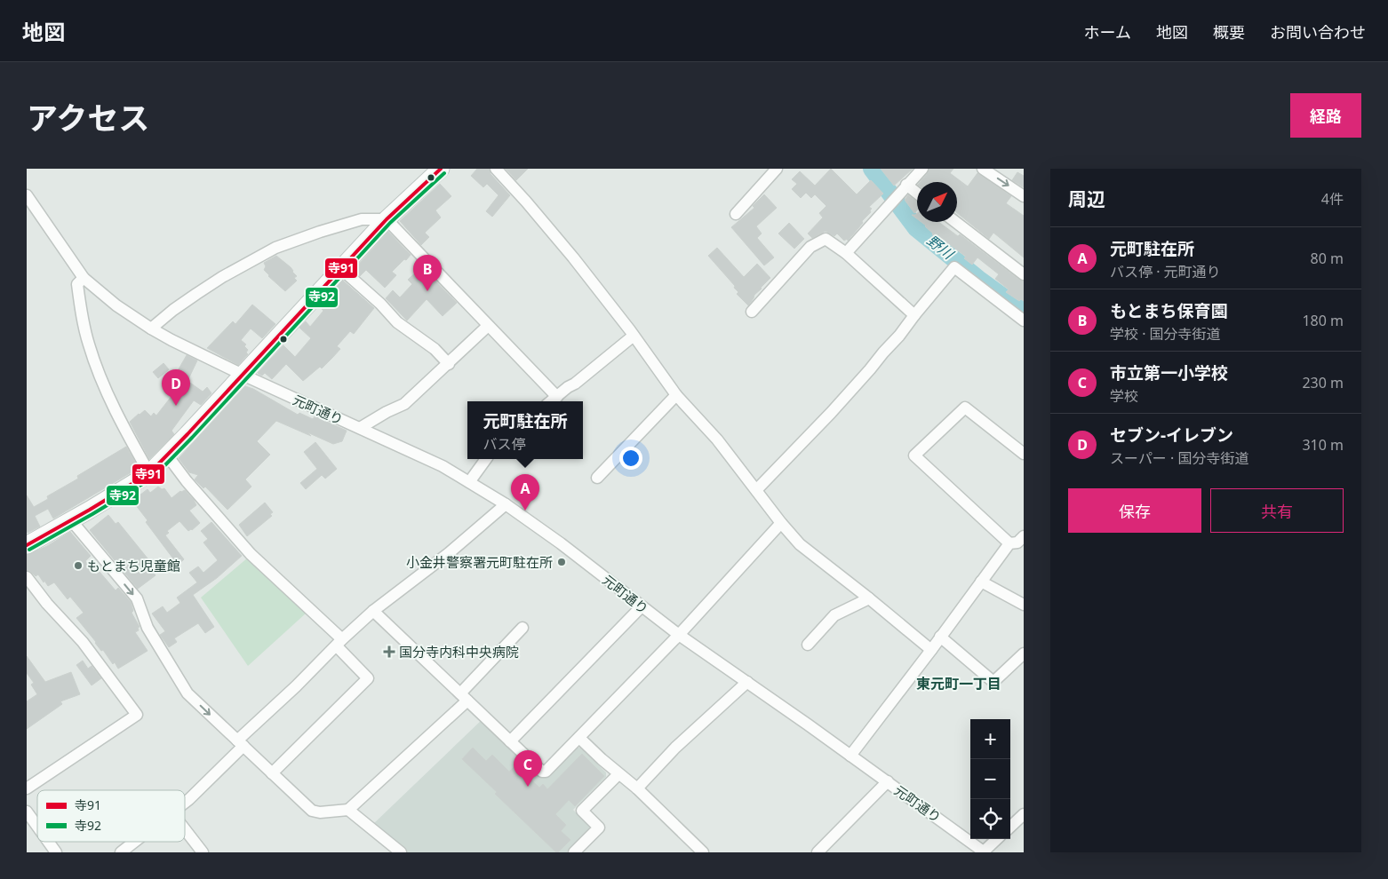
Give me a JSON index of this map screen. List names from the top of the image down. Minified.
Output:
{"streets":{"street":["元町通り"]},"districts":["東元町一丁目"],"water":["野川"],"places":{"other":["小金井警察署元町駐在所","もとまち児童館"],"health":["国分寺内科中央病院"]},"lines":["transit line 寺91","transit line 寺92"],"legend":["寺91","寺92"],"north":"top right","page":{"header":"地図","nav":["ホーム","地図","概要","お問い合わせ"],"title":"アクセス","buttons":["経路",["保存","共有"]],"heading":["周辺","4件"],"list":[{"mark":"A","name":"元町駐在所","note":"バス停 · 元町通り","value":"80 m"},{"mark":"B","name":"もとまち保育園","note":"学校 · 国分寺街道","value":"180 m"},{"mark":"C","name":"市立第一小学校","note":"学校","value":"230 m"},{"mark":"D","name":"セブン-イレブン","note":"スーパー · 国分寺街道","value":"310 m"}],"pins":["B","D","A","C"],"popup":["元町駐在所","バス停"],"map_buttons":["+","−"]}}
